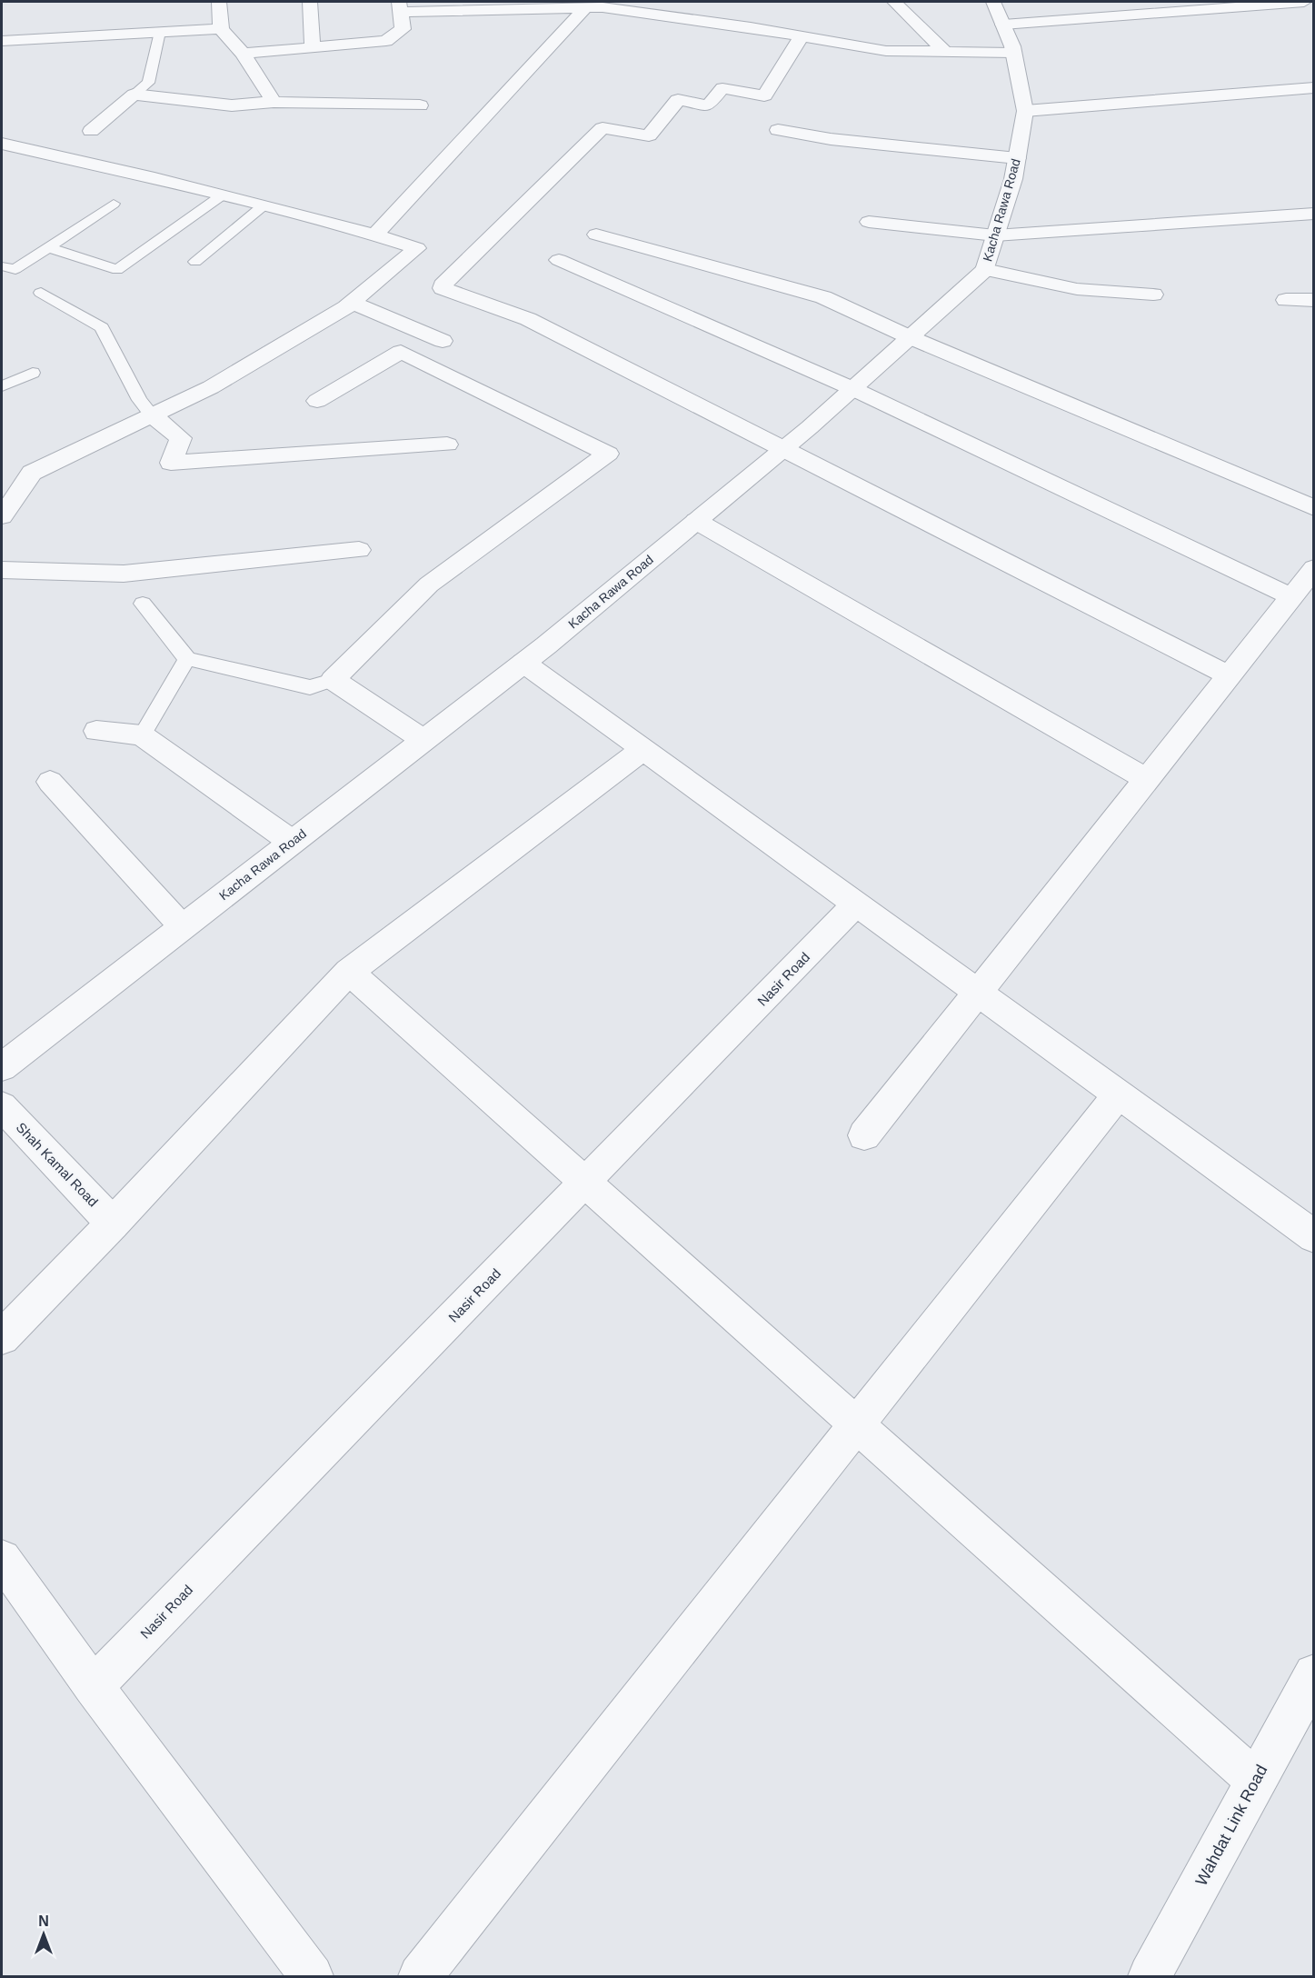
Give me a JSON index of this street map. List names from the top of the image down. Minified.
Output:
{"streets":{"street":["Kacha Rawa Road","Nasir Road","Shah Kamal Road","Wahdat Link Road"]},"north":"top"}
